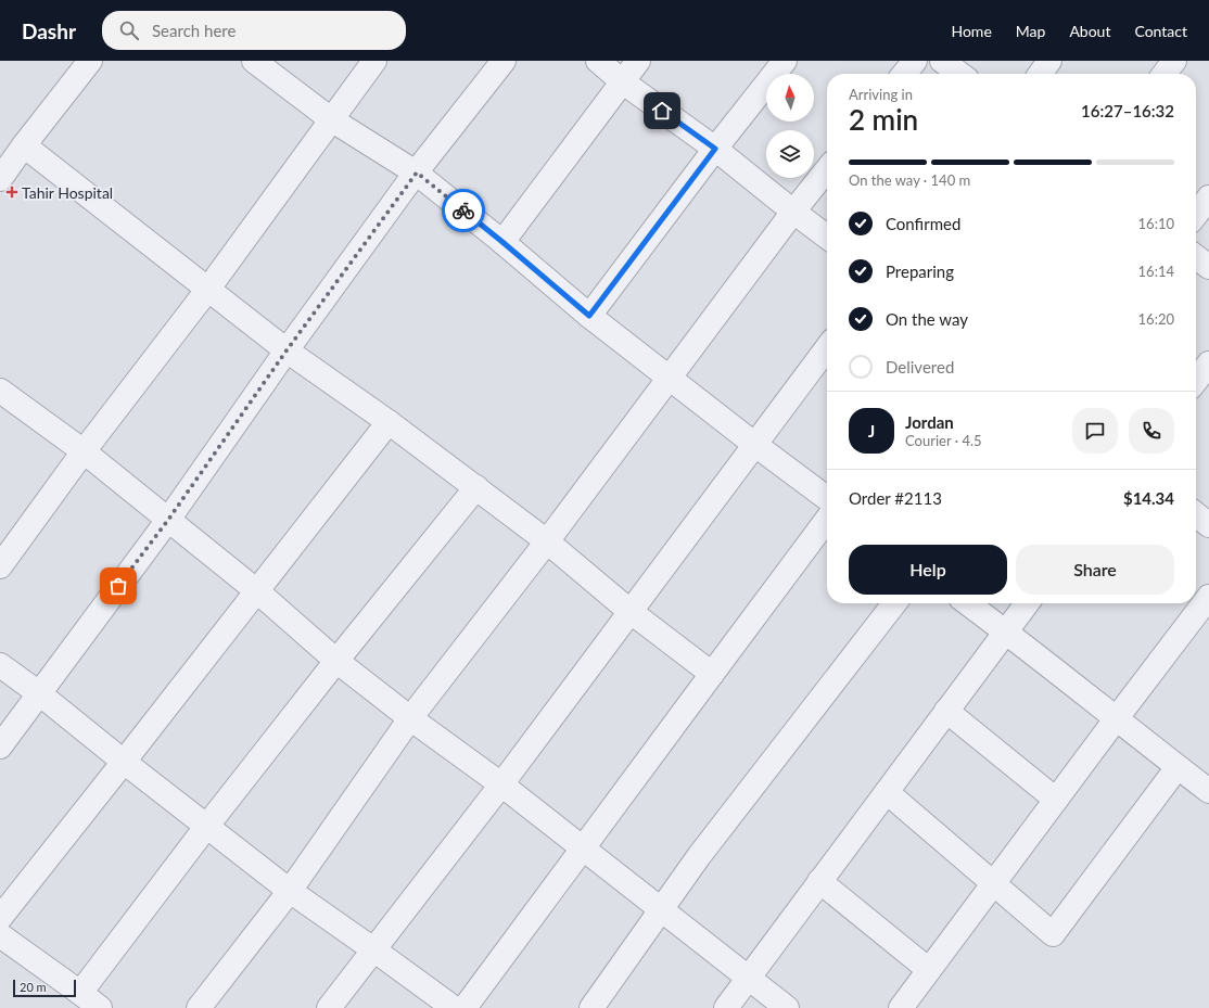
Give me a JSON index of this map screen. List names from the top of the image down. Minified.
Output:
{"places":{"health":["Tahir Hospital"]},"scale_bar":"20 m","north":"top","page":{"header":"Dashr","search":"Search here","nav":["Home","Map","About","Contact"],"heading":["2 min","Arriving in","16:27–16:32"],"panel":["Jordan","Courier · 4.5","Order #2113","$14.34"],"bar":"On the way · 140 m","list":[["Confirmed","16:10"],["Preparing","16:14"],["On the way","16:20"],"Delivered"],"round":"J","buttons":["Help","Share"],"scale":"20 m"}}
